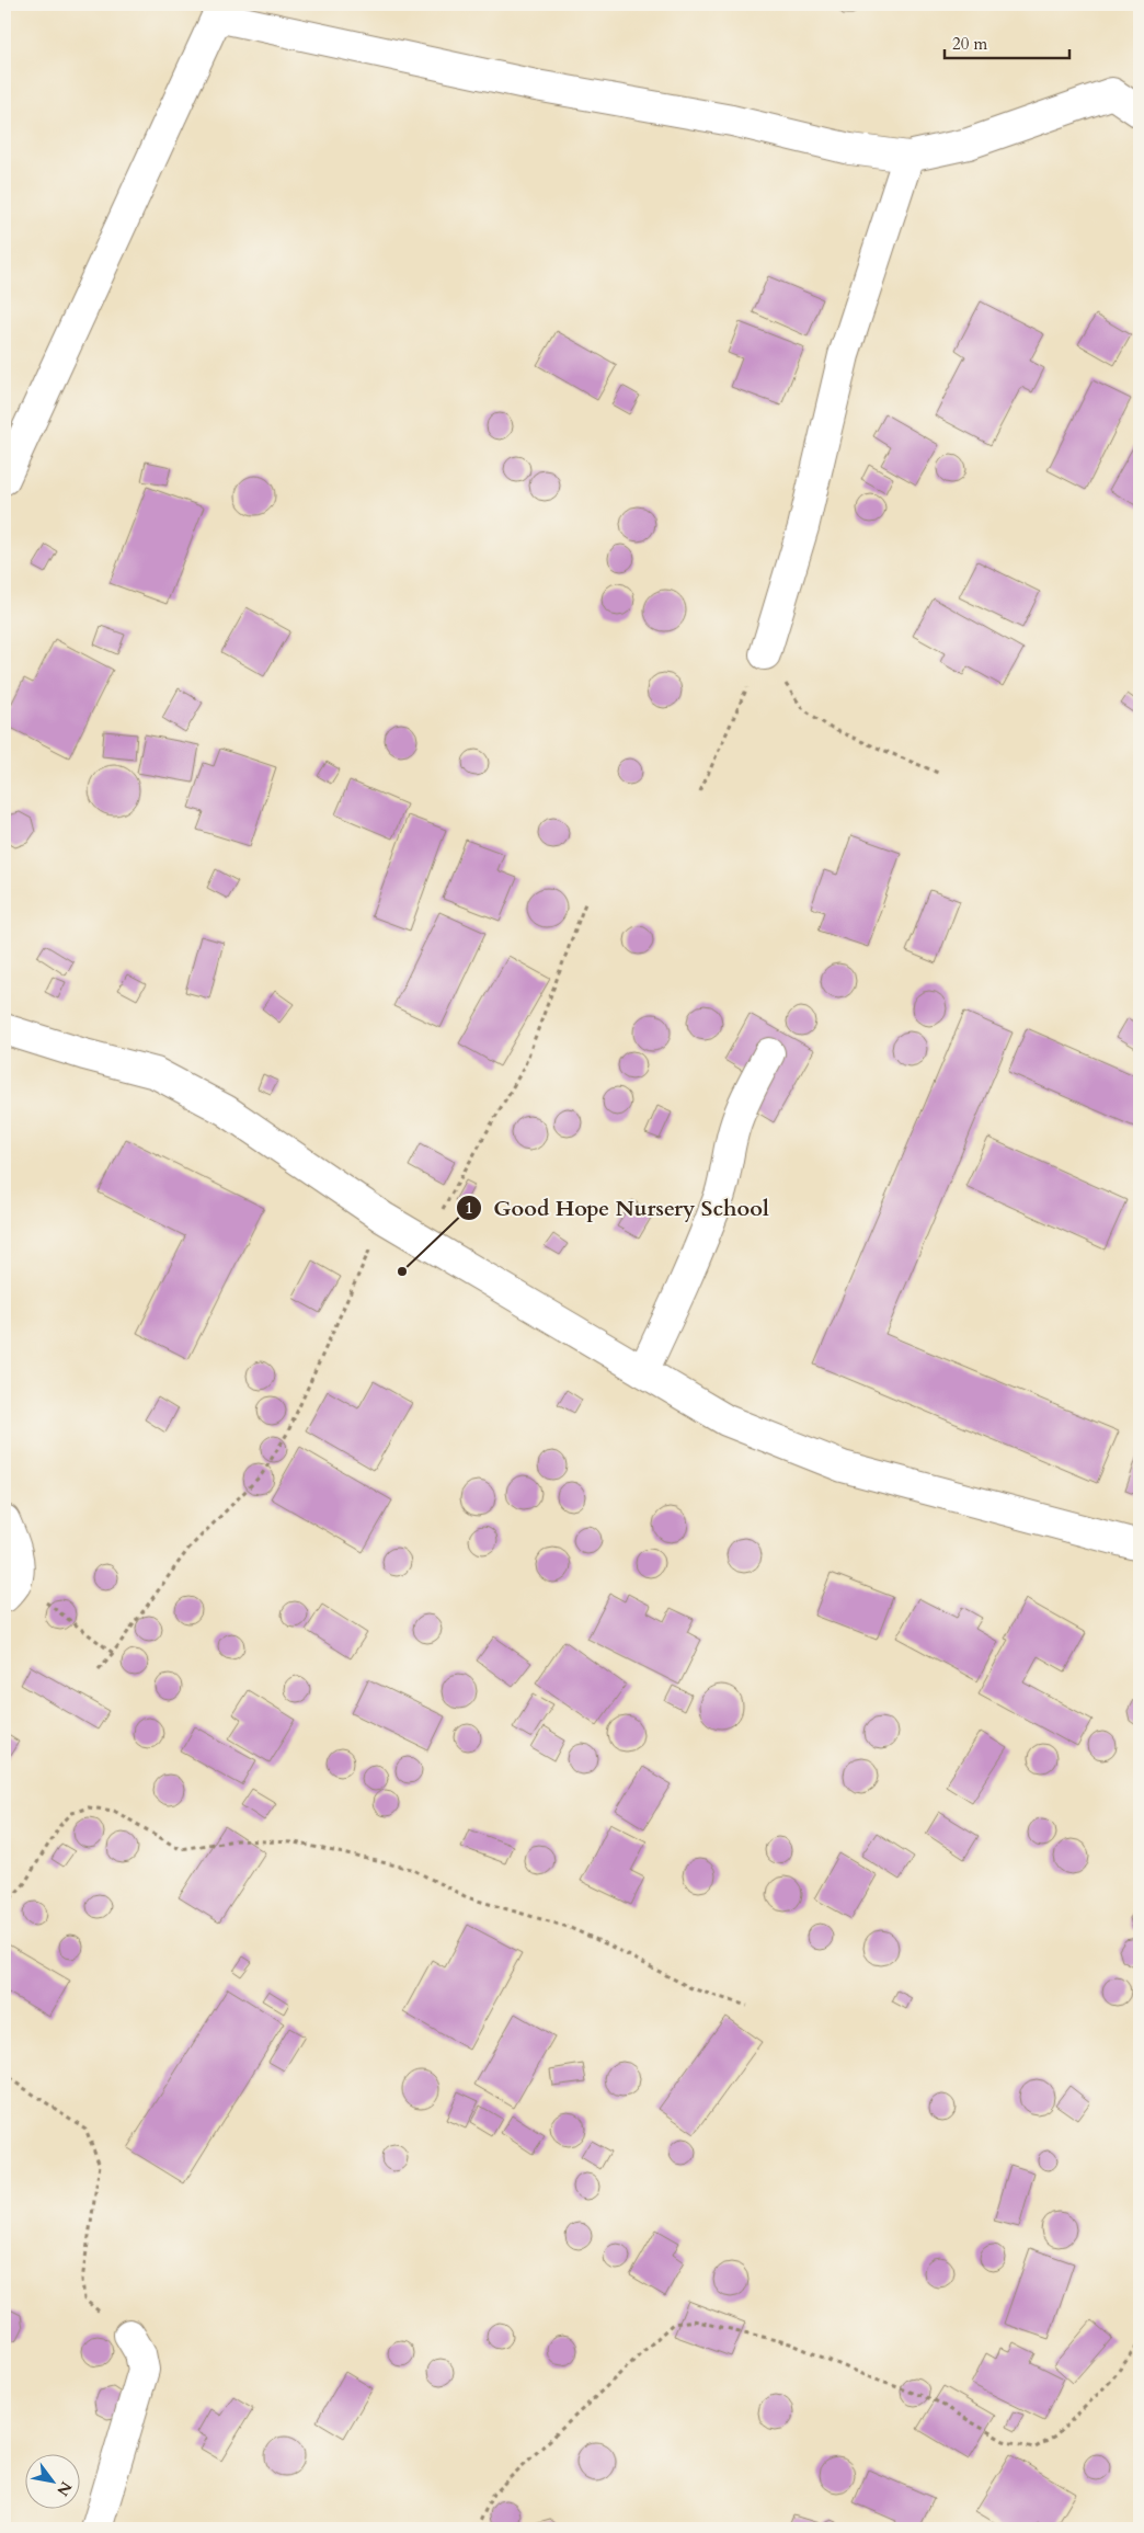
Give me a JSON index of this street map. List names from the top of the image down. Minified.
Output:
{"places":["Good Hope Nursery School"],"scale_bar":"20 m","north":"bottom right"}
